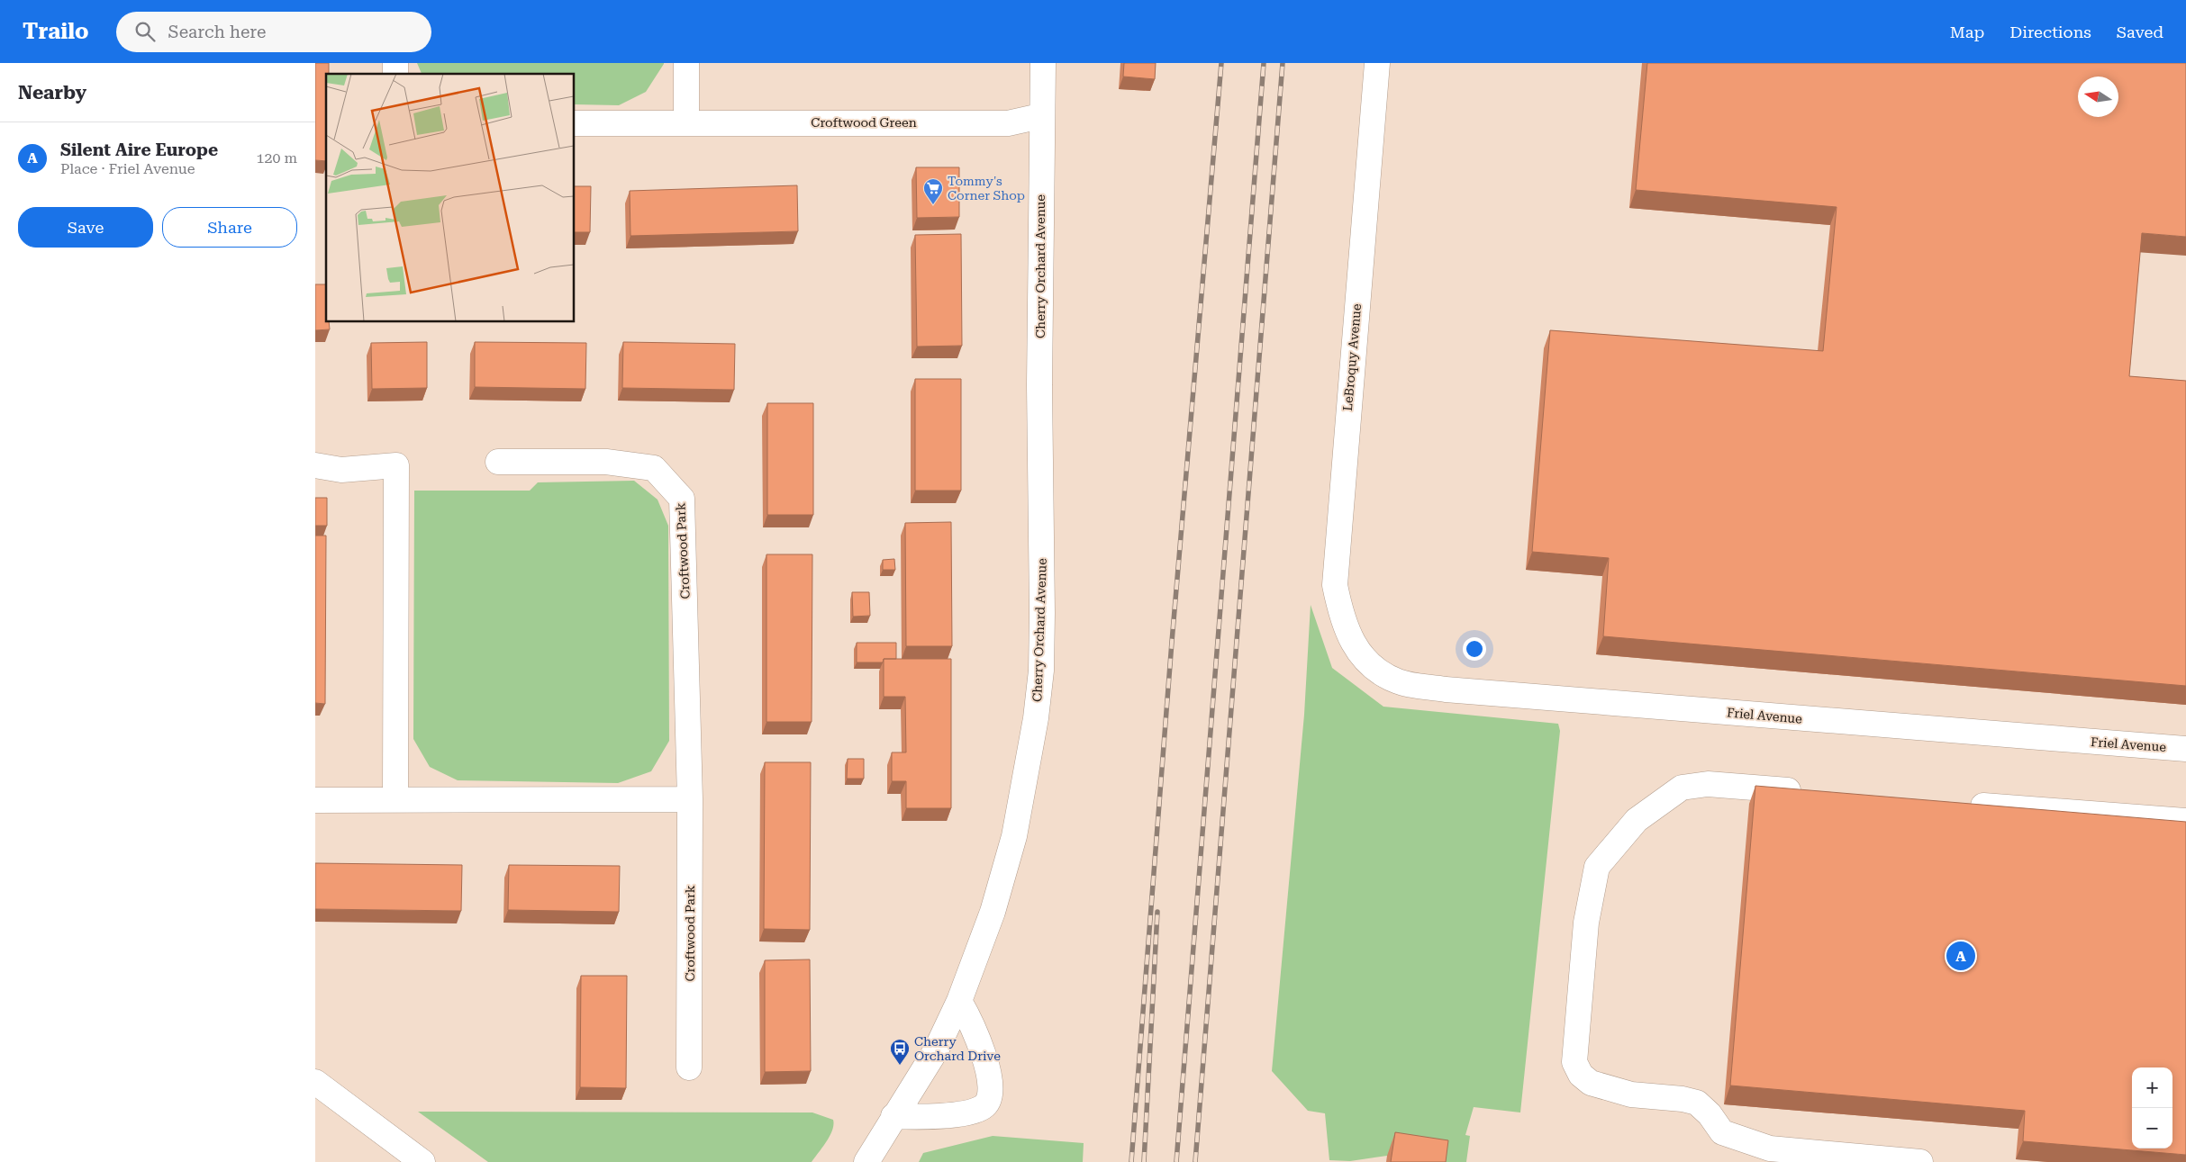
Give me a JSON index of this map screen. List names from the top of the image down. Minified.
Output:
{"streets":{"street":["Croftwood Green","Cherry Orchard Avenue","LeBroquy Avenue","Croftwood Park","Friel Avenue"]},"crossings":[["Croftwood Green","Cherry Orchard Avenue"],["LeBroquy Avenue","Friel Avenue"]],"places":{"supermarket":["Tommy's Corner Shop"],"bus stop":["Cherry Orchard Drive"]},"north":"left","page":{"header":"Trailo","search":"Search here","nav":["Map","Directions","Saved"],"heading":"Nearby","list":[{"mark":"A","name":"Silent Aire Europe","note":"Place · Friel Avenue","value":"120 m"}],"buttons":["Save","Share"],"pins":"A","map_buttons":["+","−"]}}
